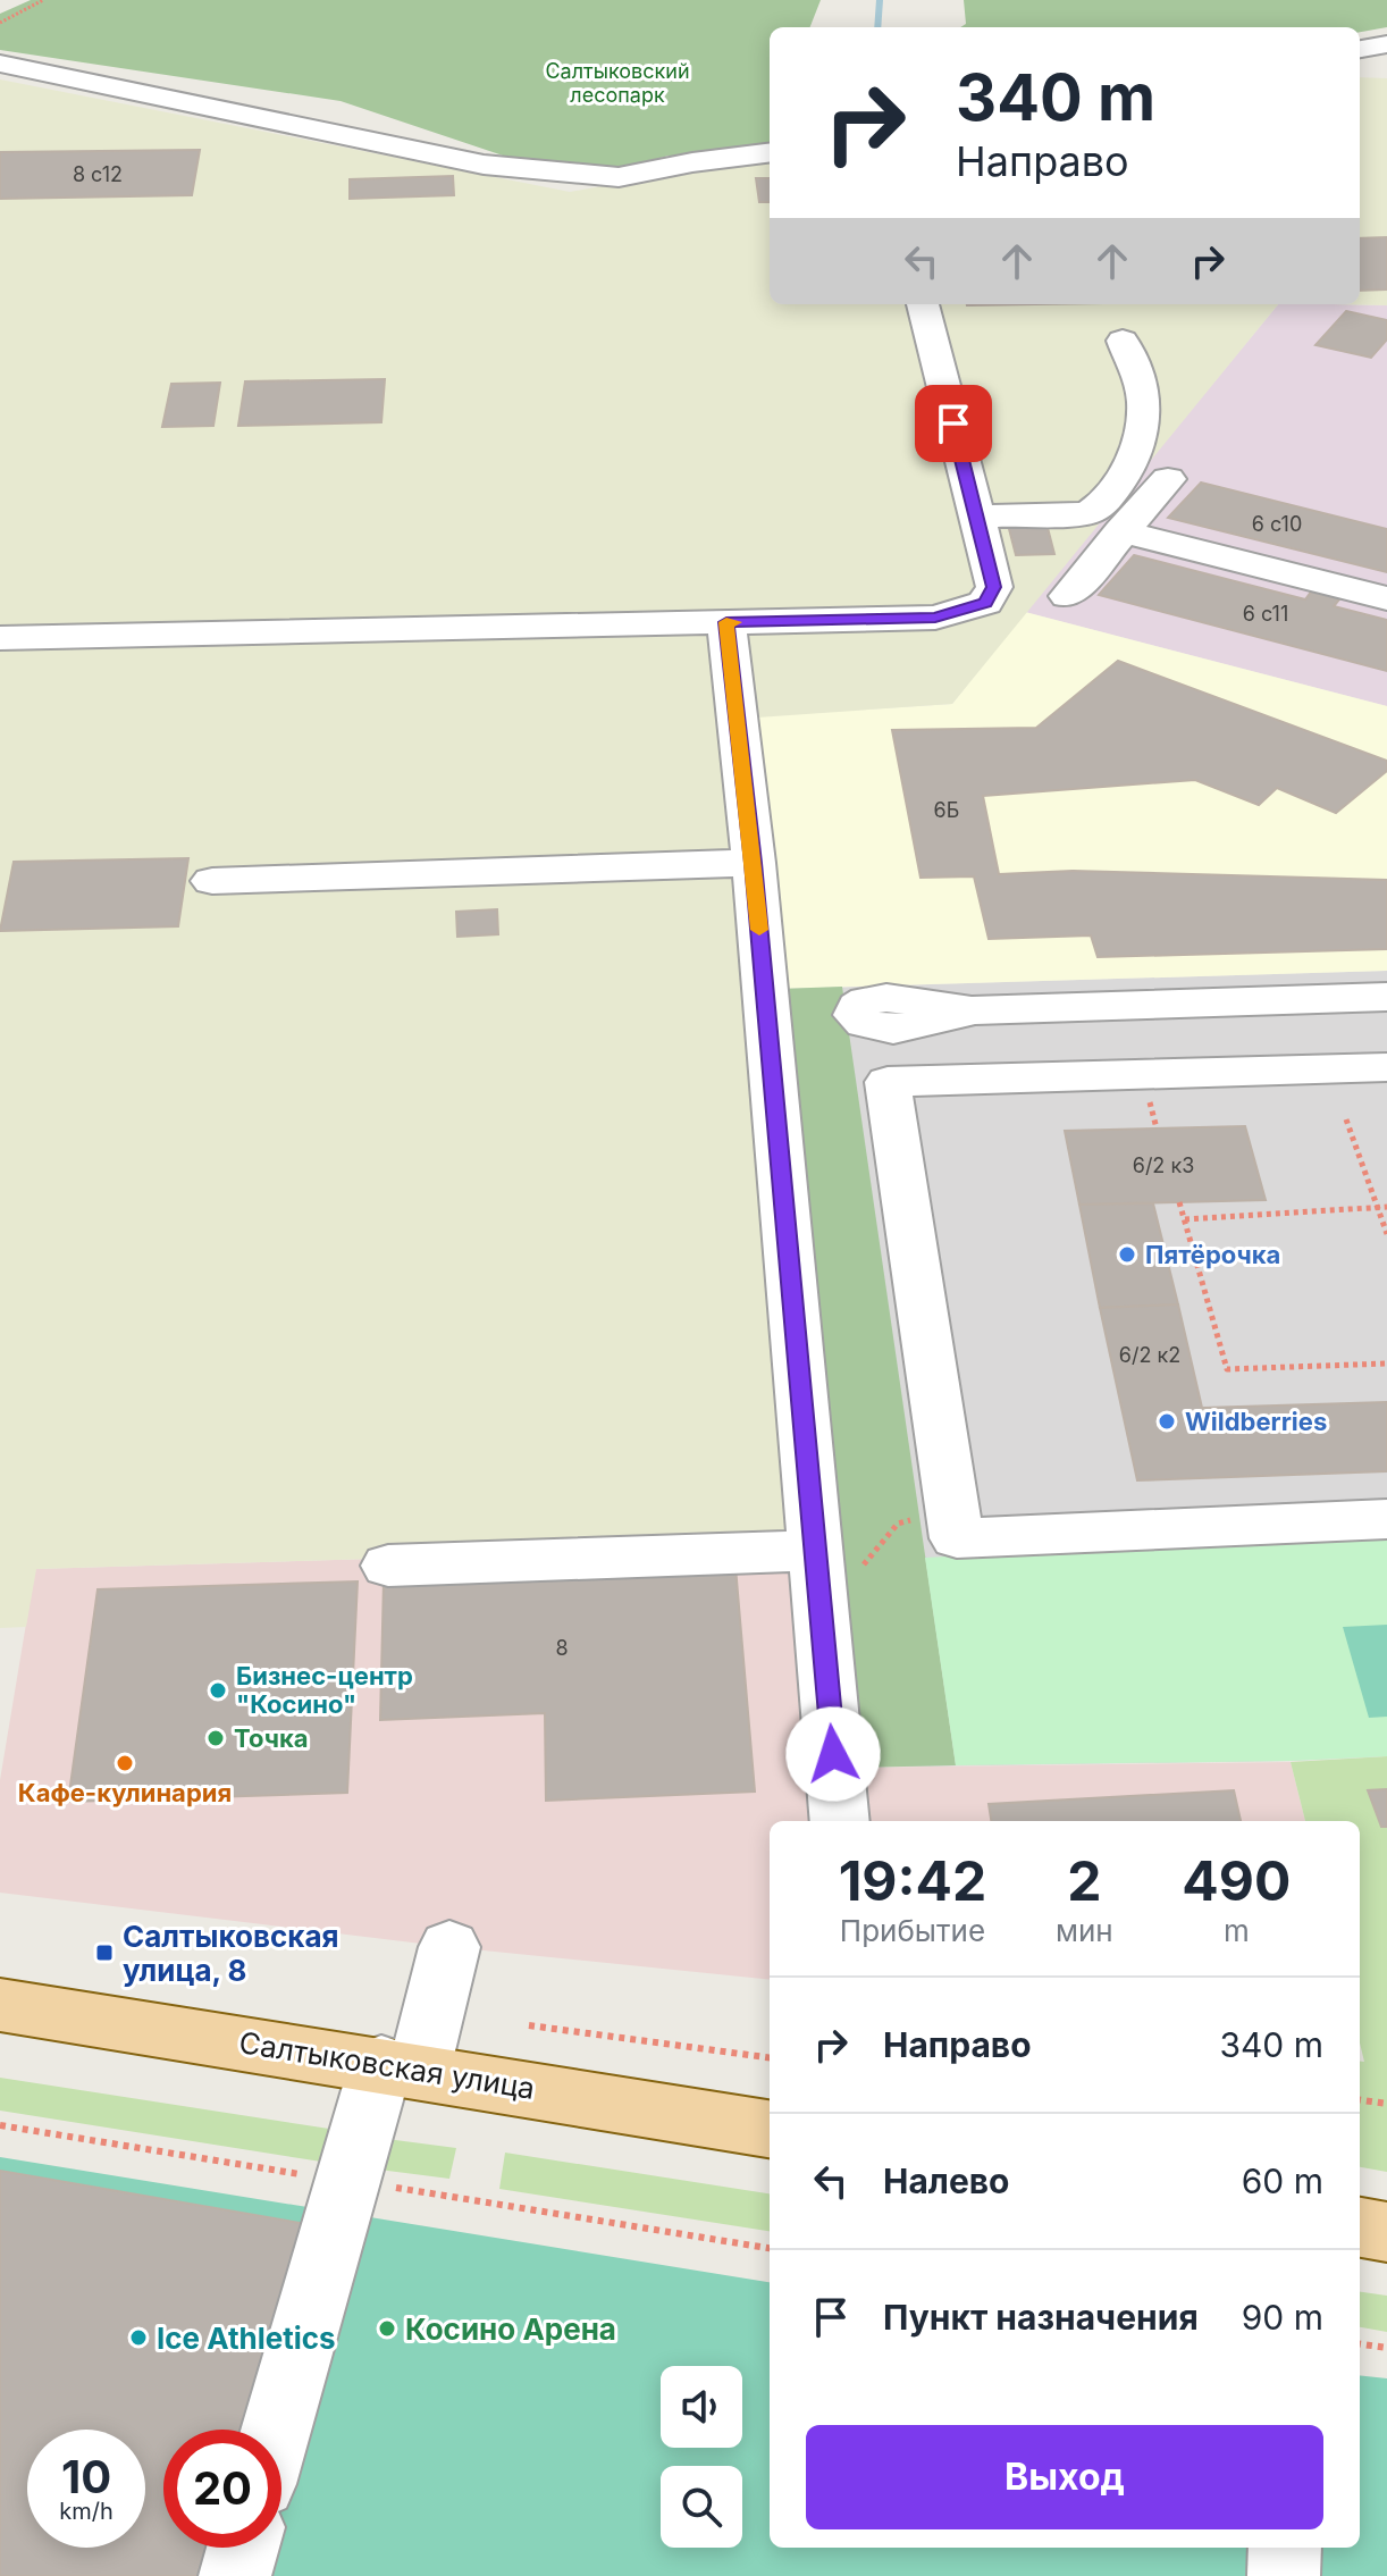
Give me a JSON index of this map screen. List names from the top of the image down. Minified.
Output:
{"streets":{"main road":["Салтыковская улица"]},"parks":["Салтыковский лесопарк"],"places":{"other":["Пятёрочка","Wildberries","Бизнес-центр \"Косино\"","Точка","Кафе-кулинария","Косино Арена","Ice Athletics"],"transit":["Салтыковская улица, 8"]},"house_numbers":["8 с12","6 с10","6 с11","6Б","6/2 к3","6/2 к2","8"],"page":{"turn":["340 m","Направо"],"eta":["19:42","Прибытие","2","мин","490","m"],"list":[{"name":"Направо","value":"340 m"},{"name":"Налево","value":"60 m"},{"name":"Пункт назначения","value":"90 m"}],"buttons":"Выход","speed":"10 km/h","limit":"20"}}
